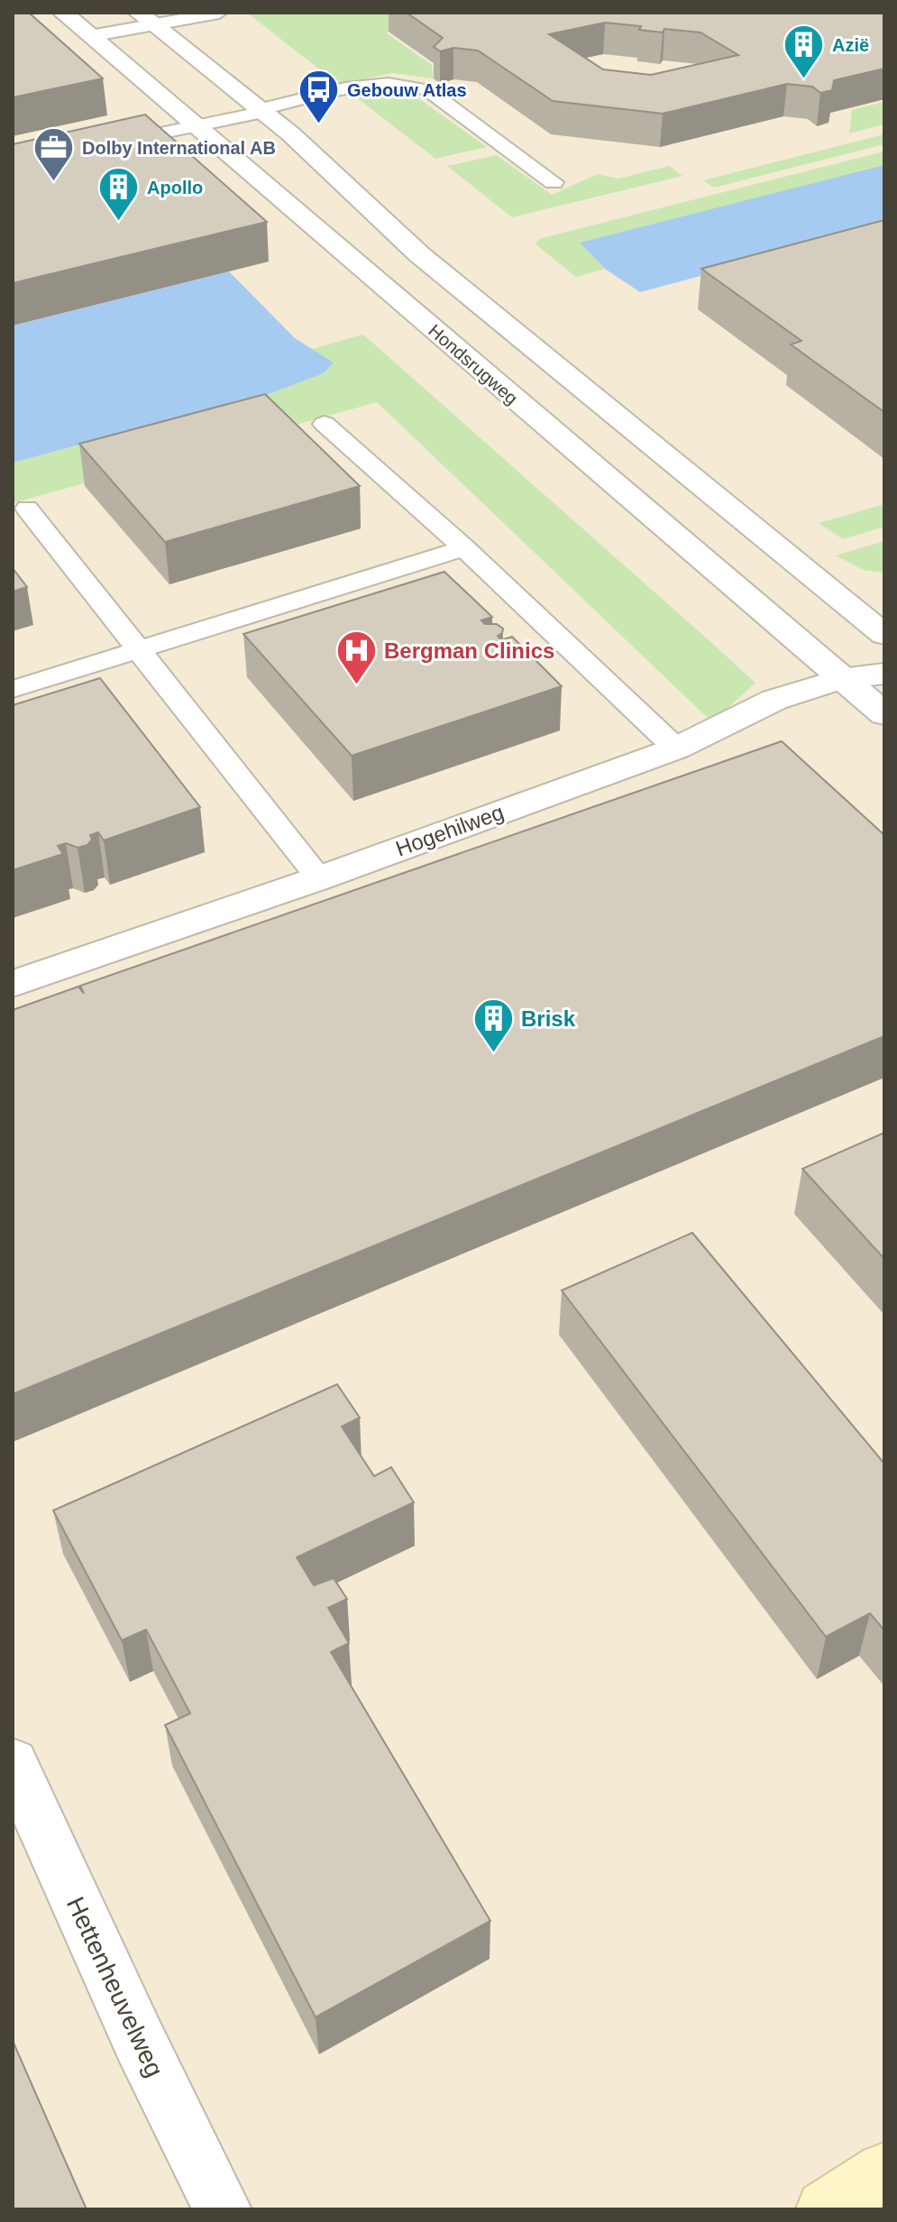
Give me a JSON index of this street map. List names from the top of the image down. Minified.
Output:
{"streets":{"street":["Hondsrugweg","Hogehilweg","Hettenheuvelweg"]},"crossings":[["Hondsrugweg","Hogehilweg"]],"places":{"building":["Azië","Apollo","Brisk"],"bus stop":["Gebouw Atlas"],"office":["Dolby International AB"],"hospital":["Bergman Clinics"]}}
